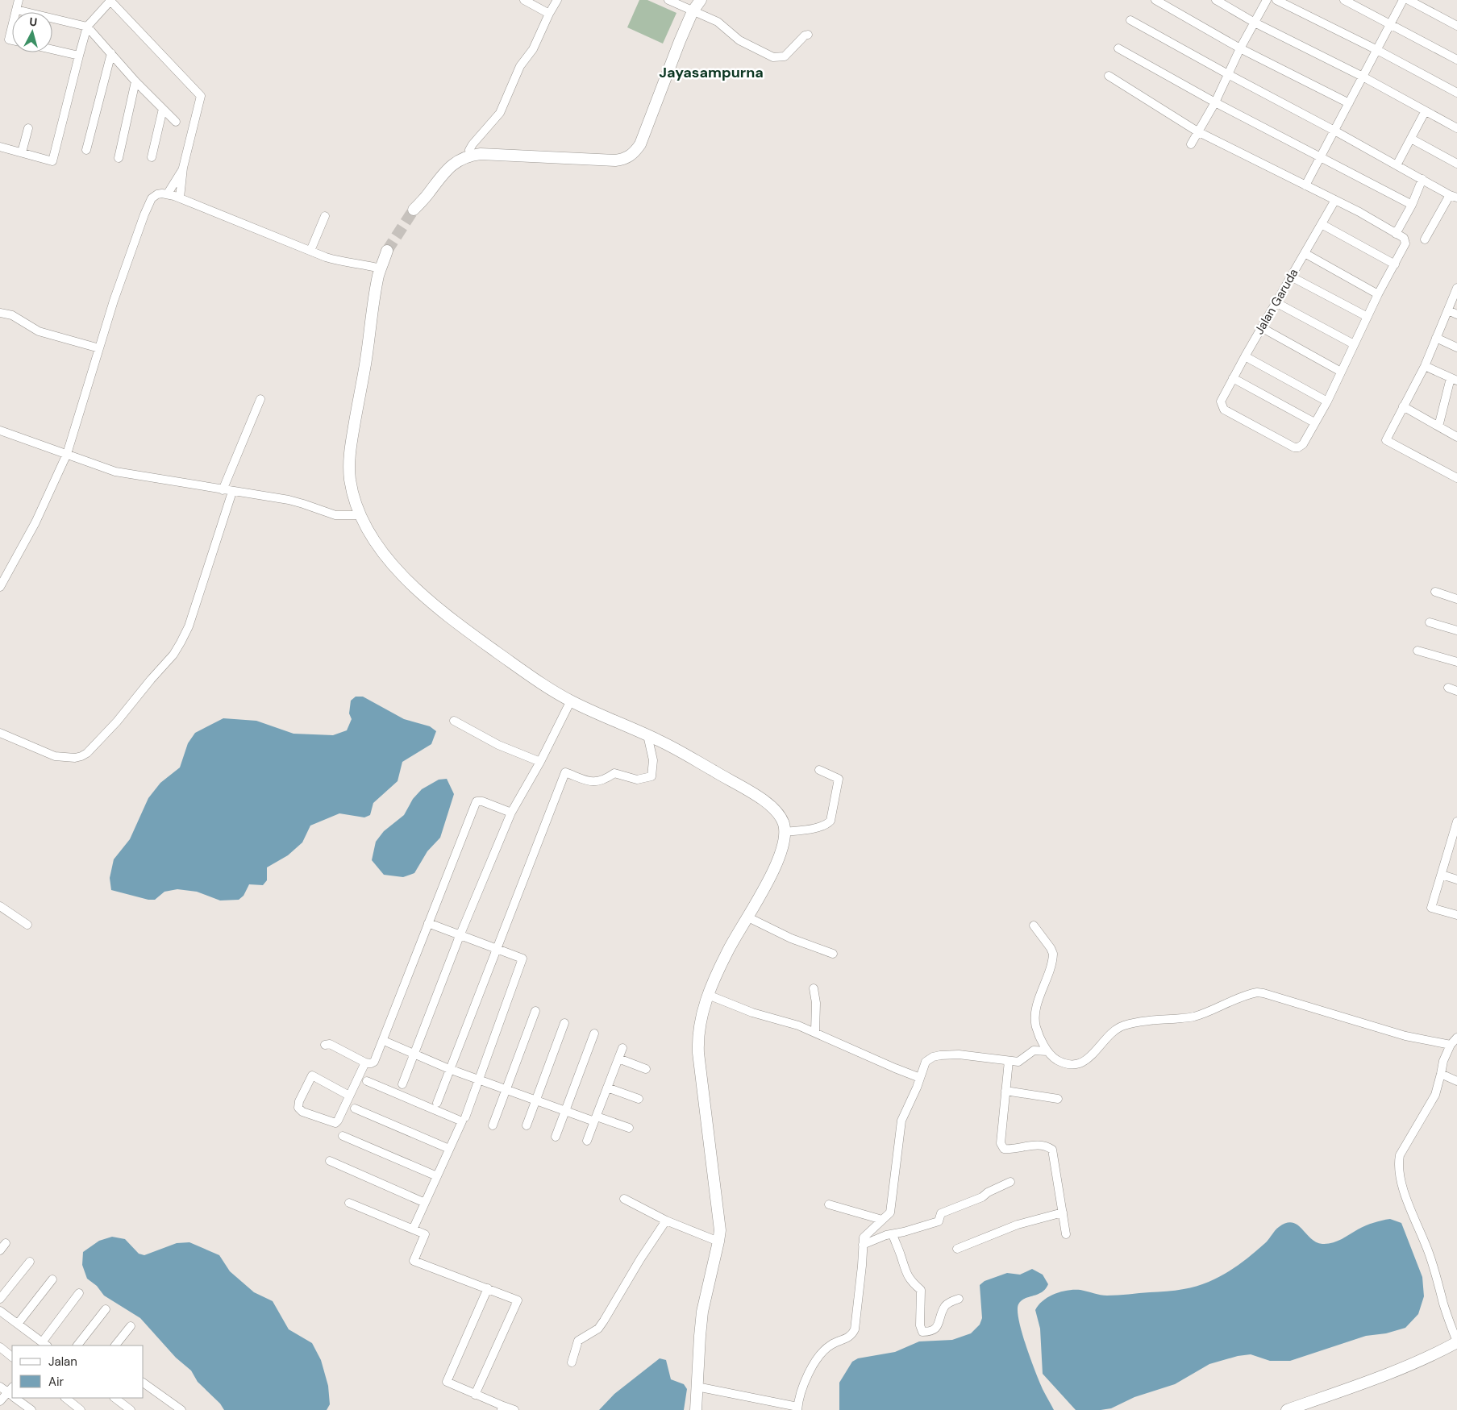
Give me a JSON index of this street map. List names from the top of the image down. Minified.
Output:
{"streets":{"street":["Jalan Garuda"]},"districts":["Jayasampurna"],"legend":["Jalan","Air"],"north":"top"}
